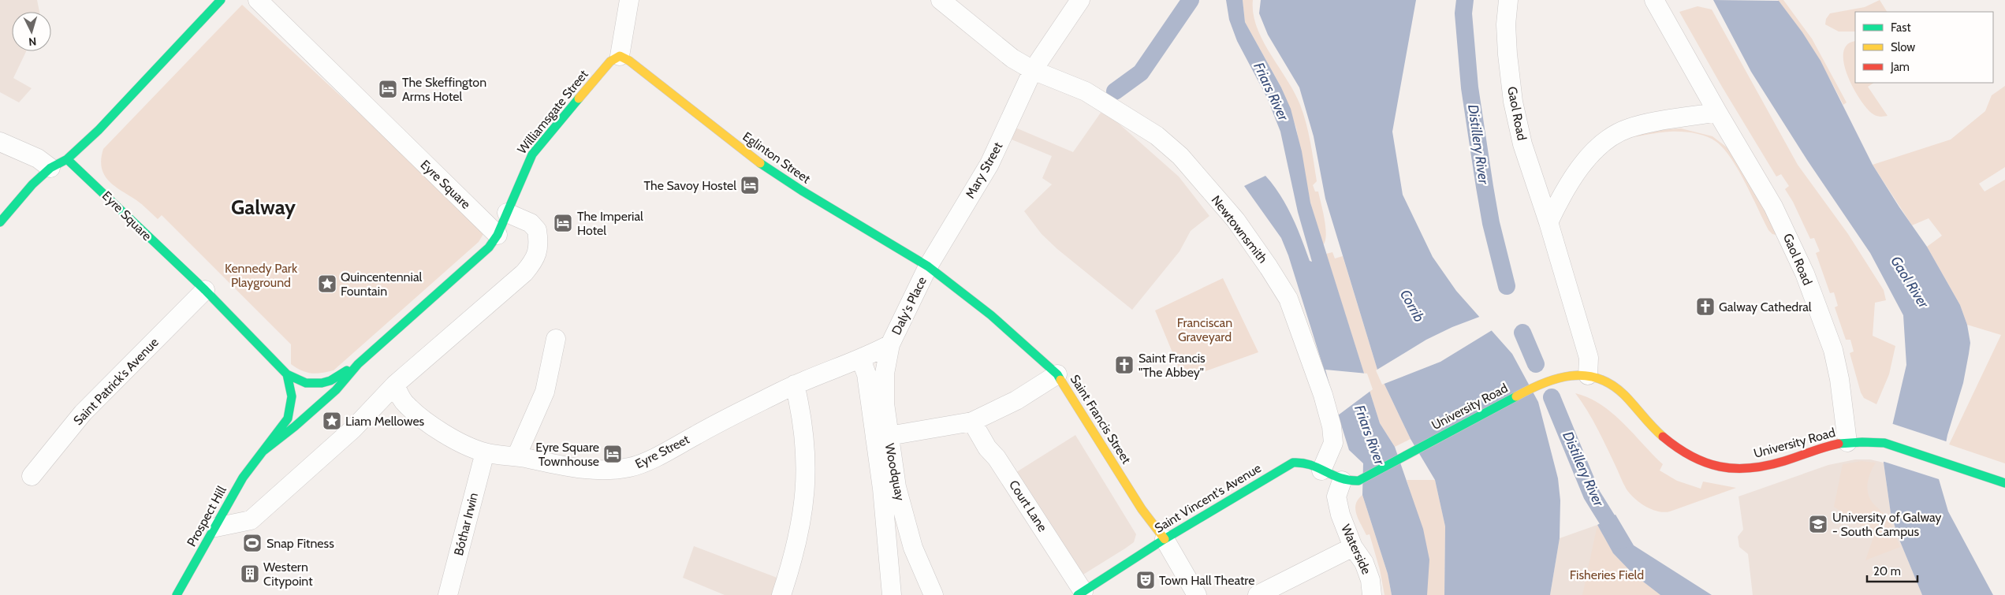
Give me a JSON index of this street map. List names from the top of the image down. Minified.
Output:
{"streets":{"main road":["Williamsgate Street","Eglinton Street","Eyre Square","University Road","Saint Francis Street","Saint Vincent's Avenue","Prospect Hill"],"street":["Gaol Road","Mary Street","Newtownsmith","Daly's Place","Saint Patrick's Avenue","Eyre Street","Woodquay","Court Lane","Bóthar Irwin","Waterside"]},"crossings":[["Williamsgate Street","Eglinton Street"],["Williamsgate Street","Eyre Square"],["Gaol Road","University Road"],["Eglinton Street","Mary Street"],["Eglinton Street","Daly's Place"],["Eglinton Street","Saint Francis Street"],["Mary Street","Newtownsmith"],["Mary Street","Daly's Place"],["Mary Street","Saint Francis Street"],["Eyre Square","Saint Patrick's Avenue"],["Eyre Square","Prospect Hill"],["Newtownsmith","Saint Vincent's Avenue"],["Daly's Place","Saint Francis Street"],["Daly's Place","Eyre Street"],["Daly's Place","Woodquay"],["University Road","Saint Vincent's Avenue"],["University Road","Waterside"],["Saint Francis Street","Saint Vincent's Avenue"],["Eyre Street","Woodquay"],["Eyre Street","Bóthar Irwin"],["Saint Vincent's Avenue","Court Lane"],["Saint Vincent's Avenue","Waterside"]],"districts":["Galway"],"water":["Friars River","Distillery River","Gaol River","Corrib"],"parks":["Kennedy Park Playground","Franciscan Graveyard","Fisheries Field"],"places":{"hotel":["The Skeffington Arms Hotel","The Savoy Hostel","The Imperial Hotel","Eyre Square Townhouse"],"place":["Quincentennial Fountain","Liam Mellowes"],"church":["Galway Cathedral","Saint Francis \"The Abbey\""],"school or university":["University of Galway - South Campus"],"sports":["Snap Fitness"],"building":["Western Citypoint"],"theatre":["Town Hall Theatre"]},"legend":["Fast","Slow","Jam"],"scale_bar":"20 m","north":"bottom"}
